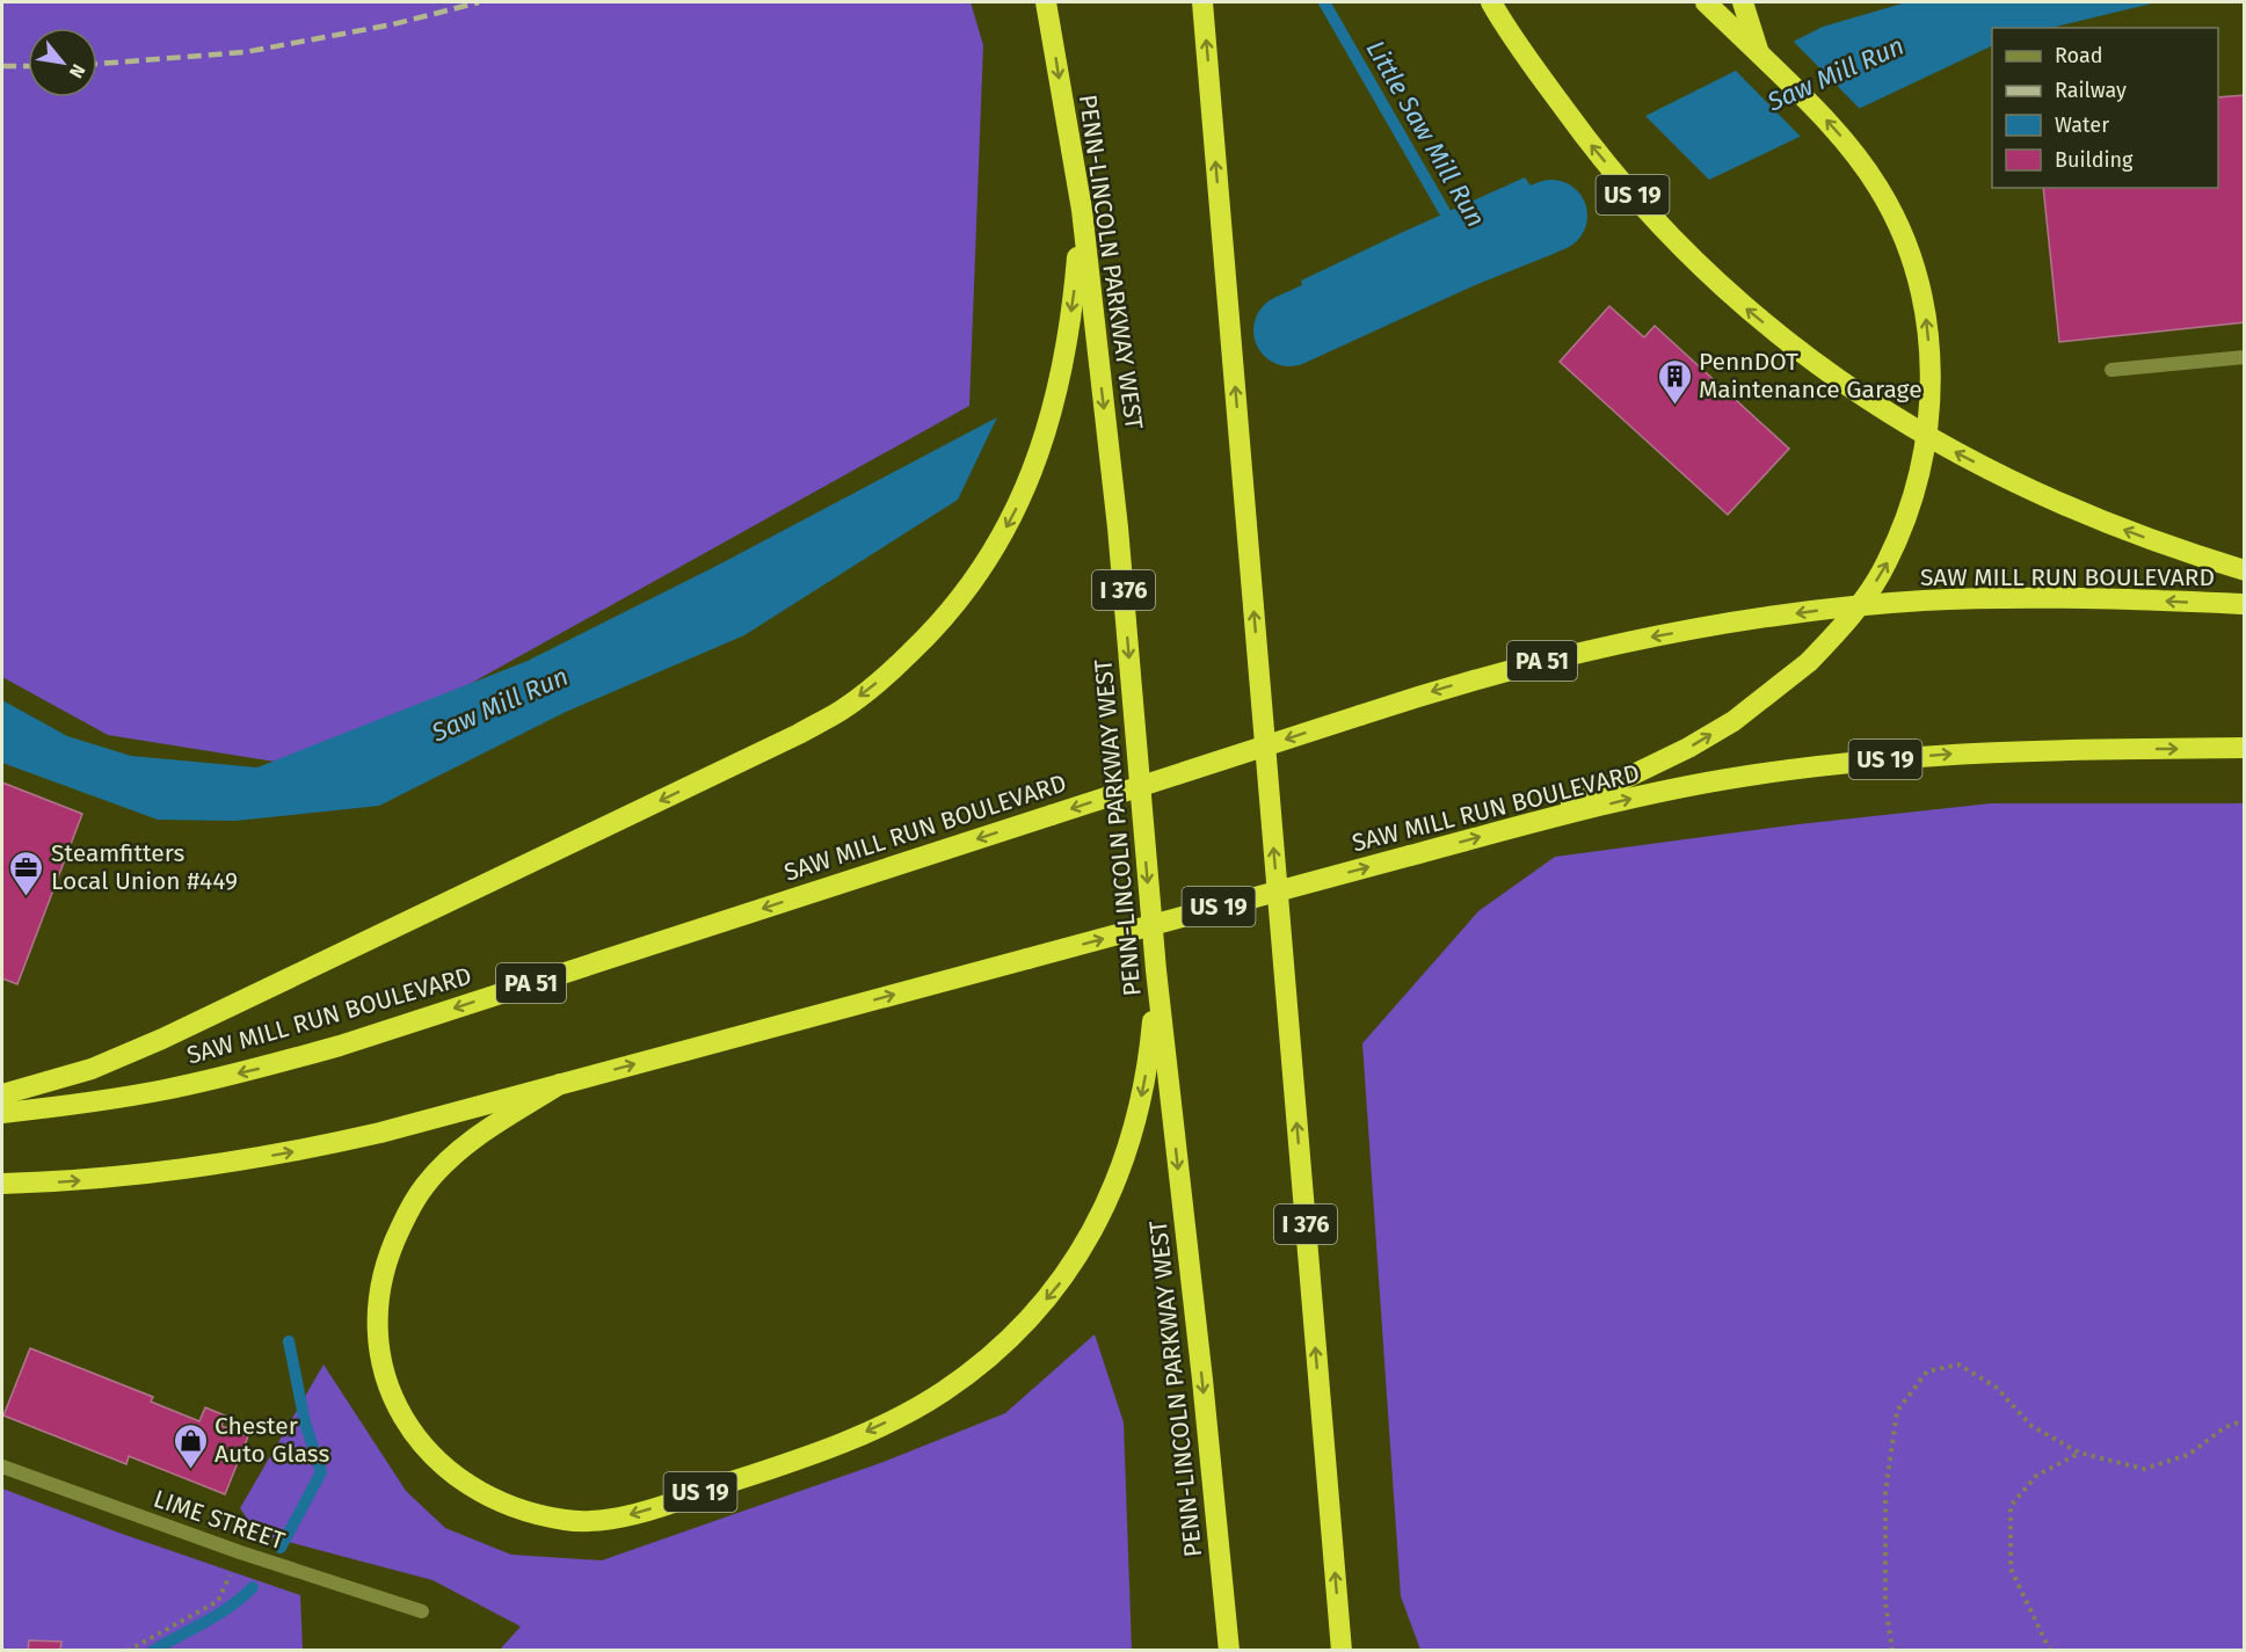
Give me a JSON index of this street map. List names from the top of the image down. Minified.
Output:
{"streets":{"highway":["US 19","PENN-LINCOLN PARKWAY WEST","SAW MILL RUN BOULEVARD","I 376","PA 51"],"street":["LIME STREET"]},"crossings":[["US 19","PENN-LINCOLN PARKWAY WEST"],["US 19","SAW MILL RUN BOULEVARD"]],"water":["Saw Mill Run","Little Saw Mill Run"],"places":{"building":["PennDOT Maintenance Garage"],"office":["Steamfitters Local Union #449"],"shop":["Chester Auto Glass"]},"legend":["Road","Railway","Water","Building"],"north":"bottom right"}
